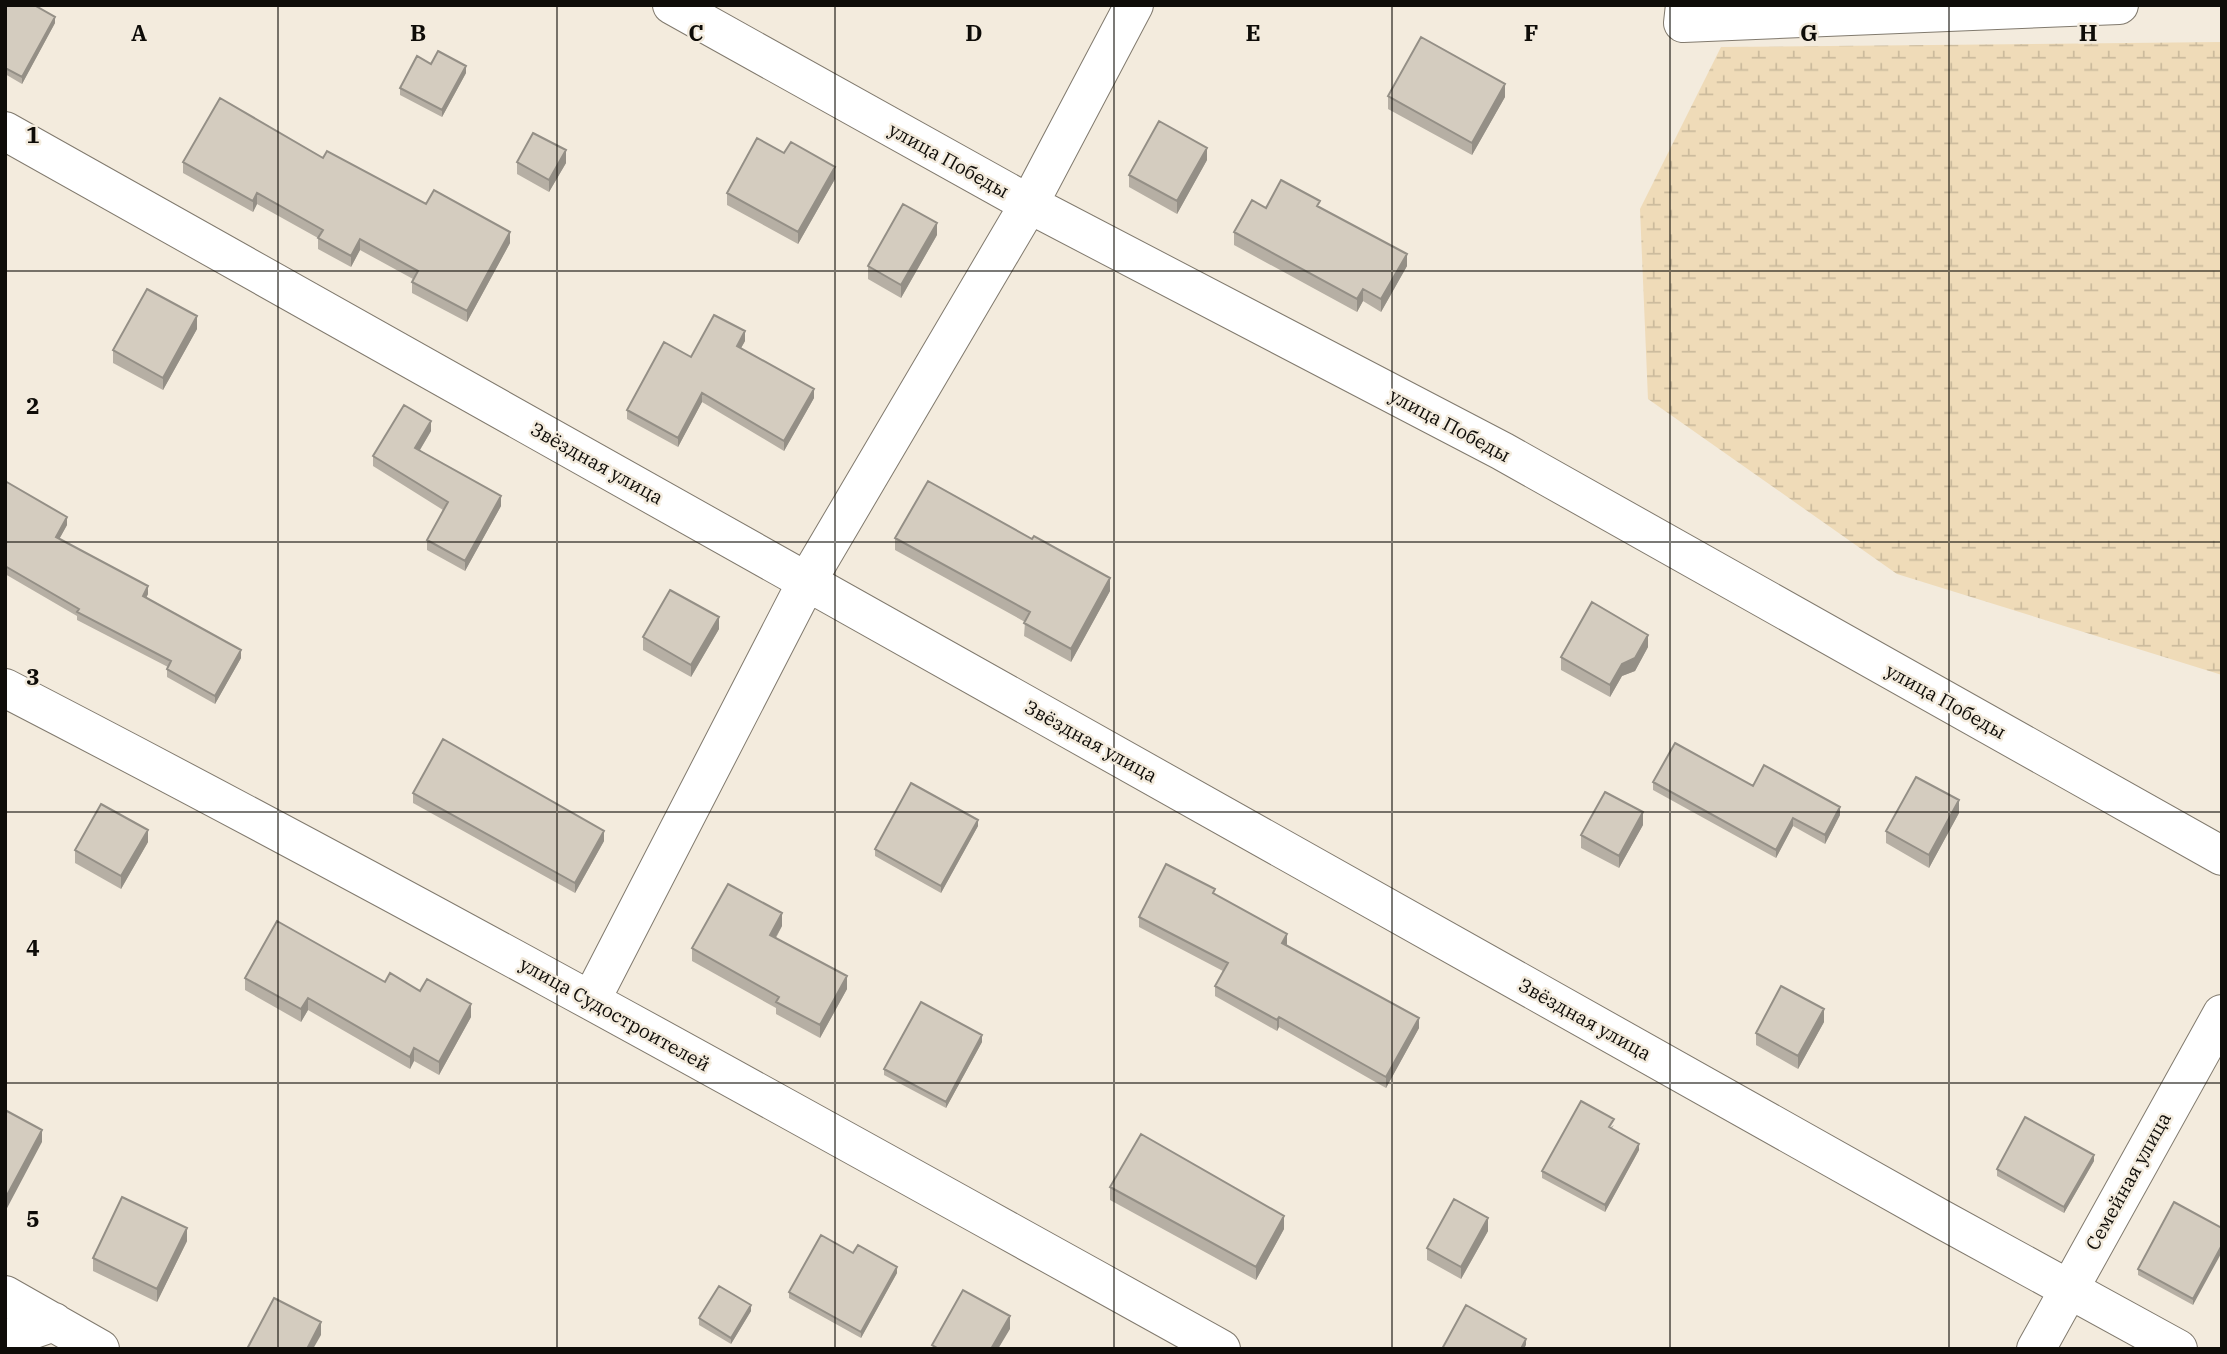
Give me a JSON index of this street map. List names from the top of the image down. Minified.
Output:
{"streets":{"street":["улица Победы","Звёздная улица","улица Судостроителей","Семейная улица"]},"crossings":[["Звёздная улица","Семейная улица"]],"grid":{"columns":["A","B","C","D","E","F","G","H"],"rows":["1","2","3","4","5"]}}
